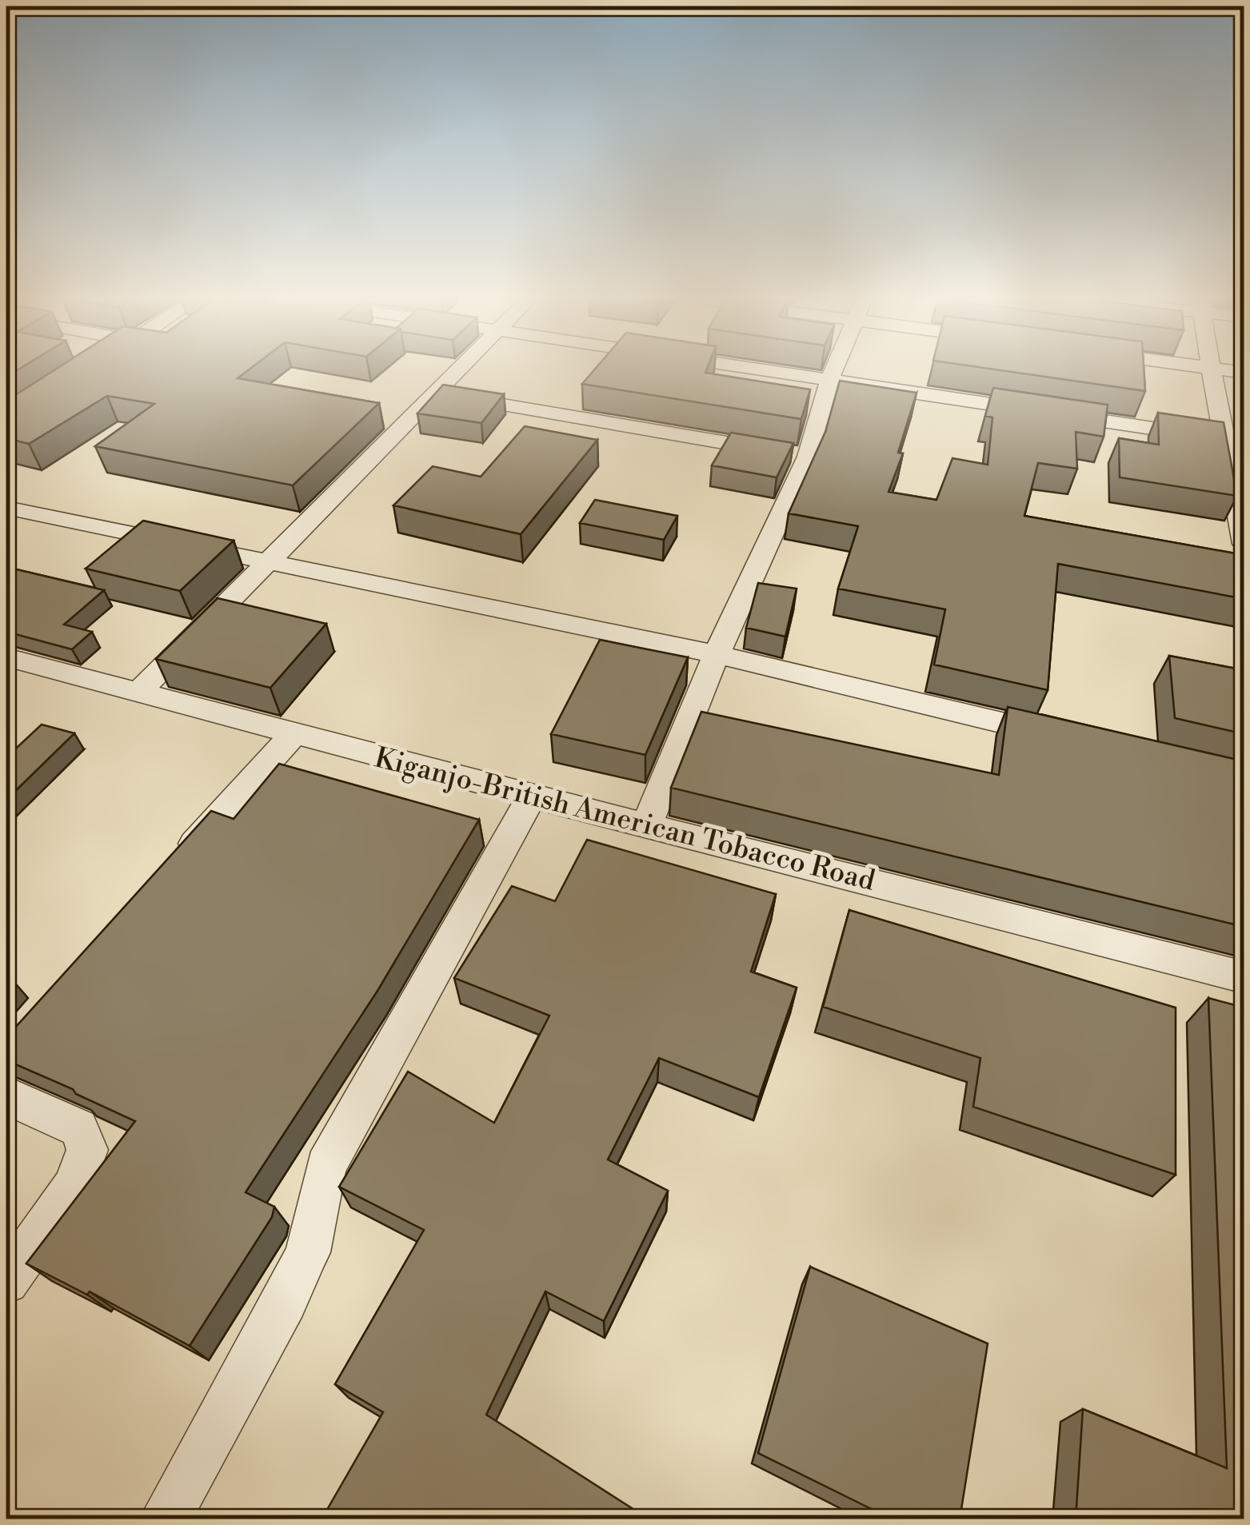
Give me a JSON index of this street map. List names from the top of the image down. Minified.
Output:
{"streets":{"street":["Kiganjo-British American Tobacco Road"]}}
